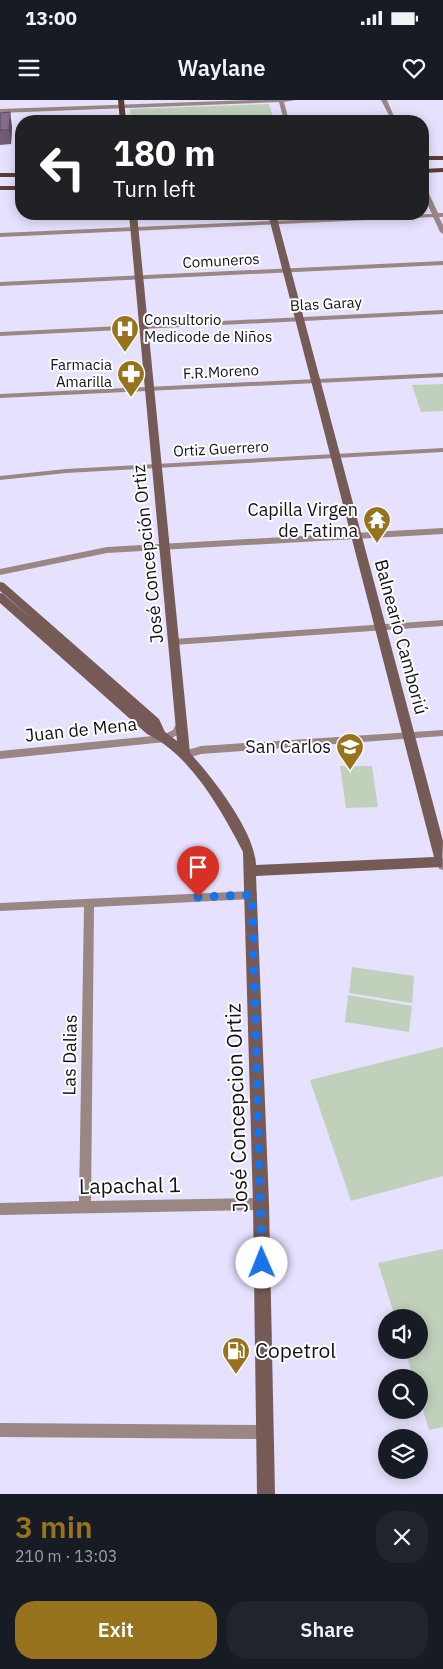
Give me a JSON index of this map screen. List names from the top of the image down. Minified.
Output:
{"streets":{"street":["Comuneros","Blas Garay","F.R.Moreno","Ortiz Guerrero","José Concepción Ortiz","Balneario Camboriú","Juan de Mena","Las Dalias","José Concepcion Ortiz","Lapachal 1"]},"crossings":[["Comuneros","José Concepción Ortiz"],["Comuneros","Balneario Camboriú"],["Blas Garay","José Concepción Ortiz"],["Blas Garay","Balneario Camboriú"],["F.R.Moreno","José Concepción Ortiz"],["F.R.Moreno","Balneario Camboriú"],["Ortiz Guerrero","José Concepción Ortiz"],["Ortiz Guerrero","Balneario Camboriú"],["Las Dalias","Lapachal 1"],["José Concepcion Ortiz","Lapachal 1"]],"places":{"hospital":["Consultorio Medicode de Niños"],"pharmacy":["Farmacia Amarilla"],"temple":["Capilla Virgen de Fatima"],"school or university":["San Carlos"],"fuel station":["Copetrol"]},"page":{"status":"13:00","header":"Waylane","turn":["180 m","Turn left"],"heading":["3 min","210 m · 13:03"],"buttons":["Exit","Share"]}}
